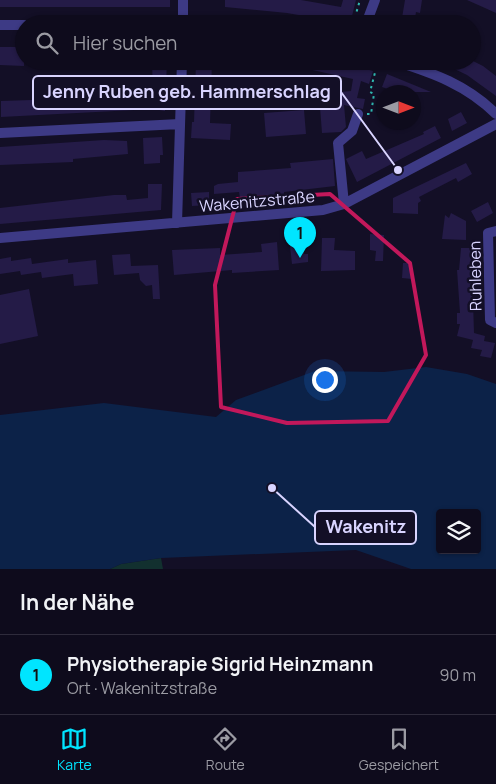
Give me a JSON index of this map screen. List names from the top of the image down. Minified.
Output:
{"streets":{"street":["Wakenitzstraße","Ruhleben"]},"places":["Jenny Ruben geb. Hammerschlag","Wakenitz"],"north":"right","page":{"search":"Hier suchen","pins":"1","heading":"In der Nähe","list":[{"mark":"1","name":"Physiotherapie Sigrid Heinzmann","note":"Ort · Wakenitzstraße","value":"90 m"}],"nav":["Karte","Route","Gespeichert"]}}
